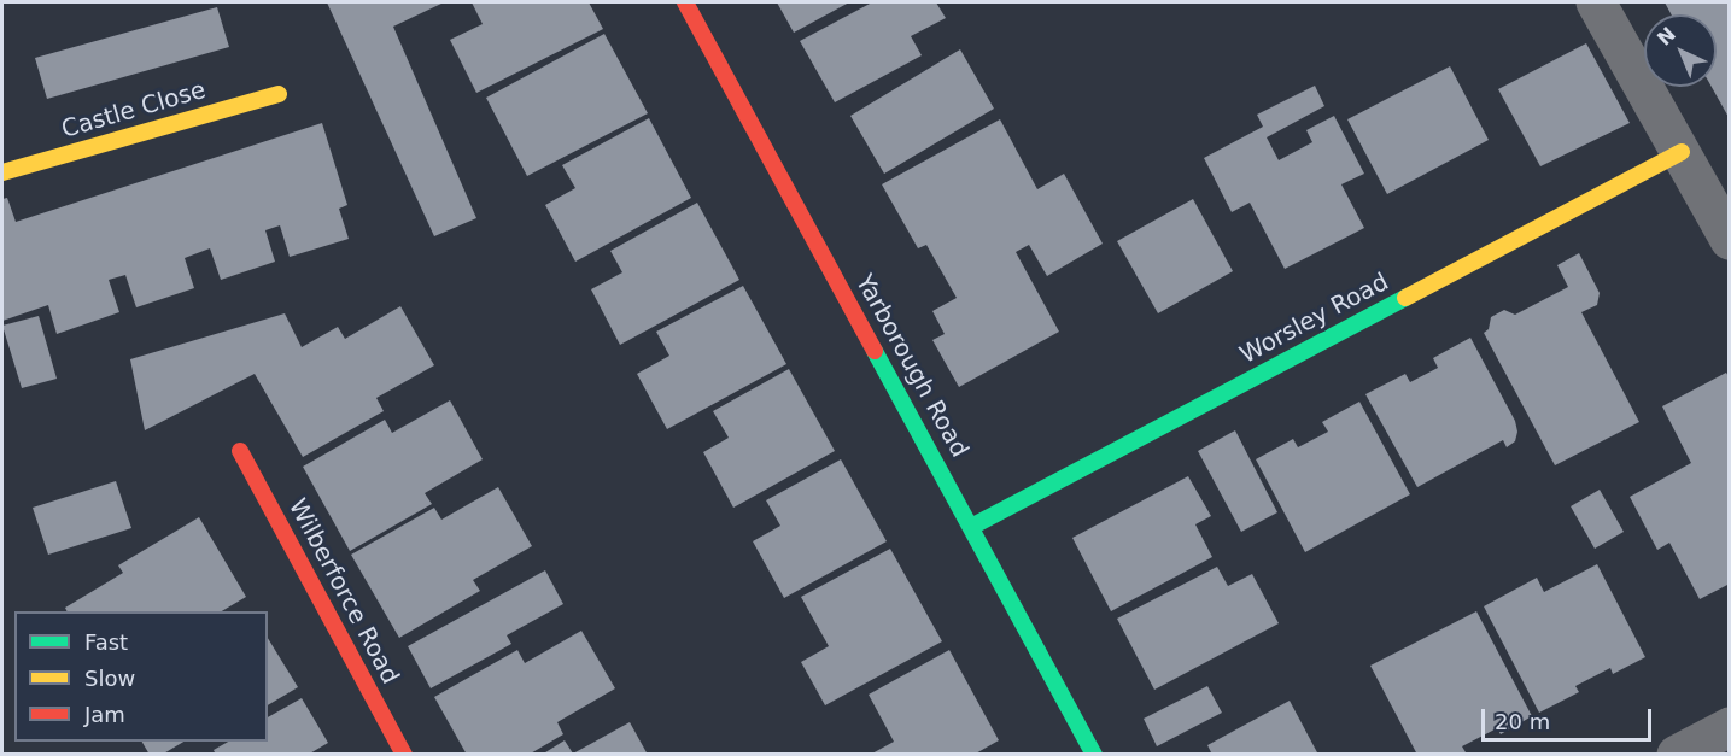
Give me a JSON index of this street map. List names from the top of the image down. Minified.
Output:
{"streets":{"street":["Castle Close","Worsley Road","Yarborough Road","Wilberforce Road"]},"crossings":[["Worsley Road","Yarborough Road"]],"legend":["Fast","Slow","Jam"],"scale_bar":"20 m","north":"top left"}
